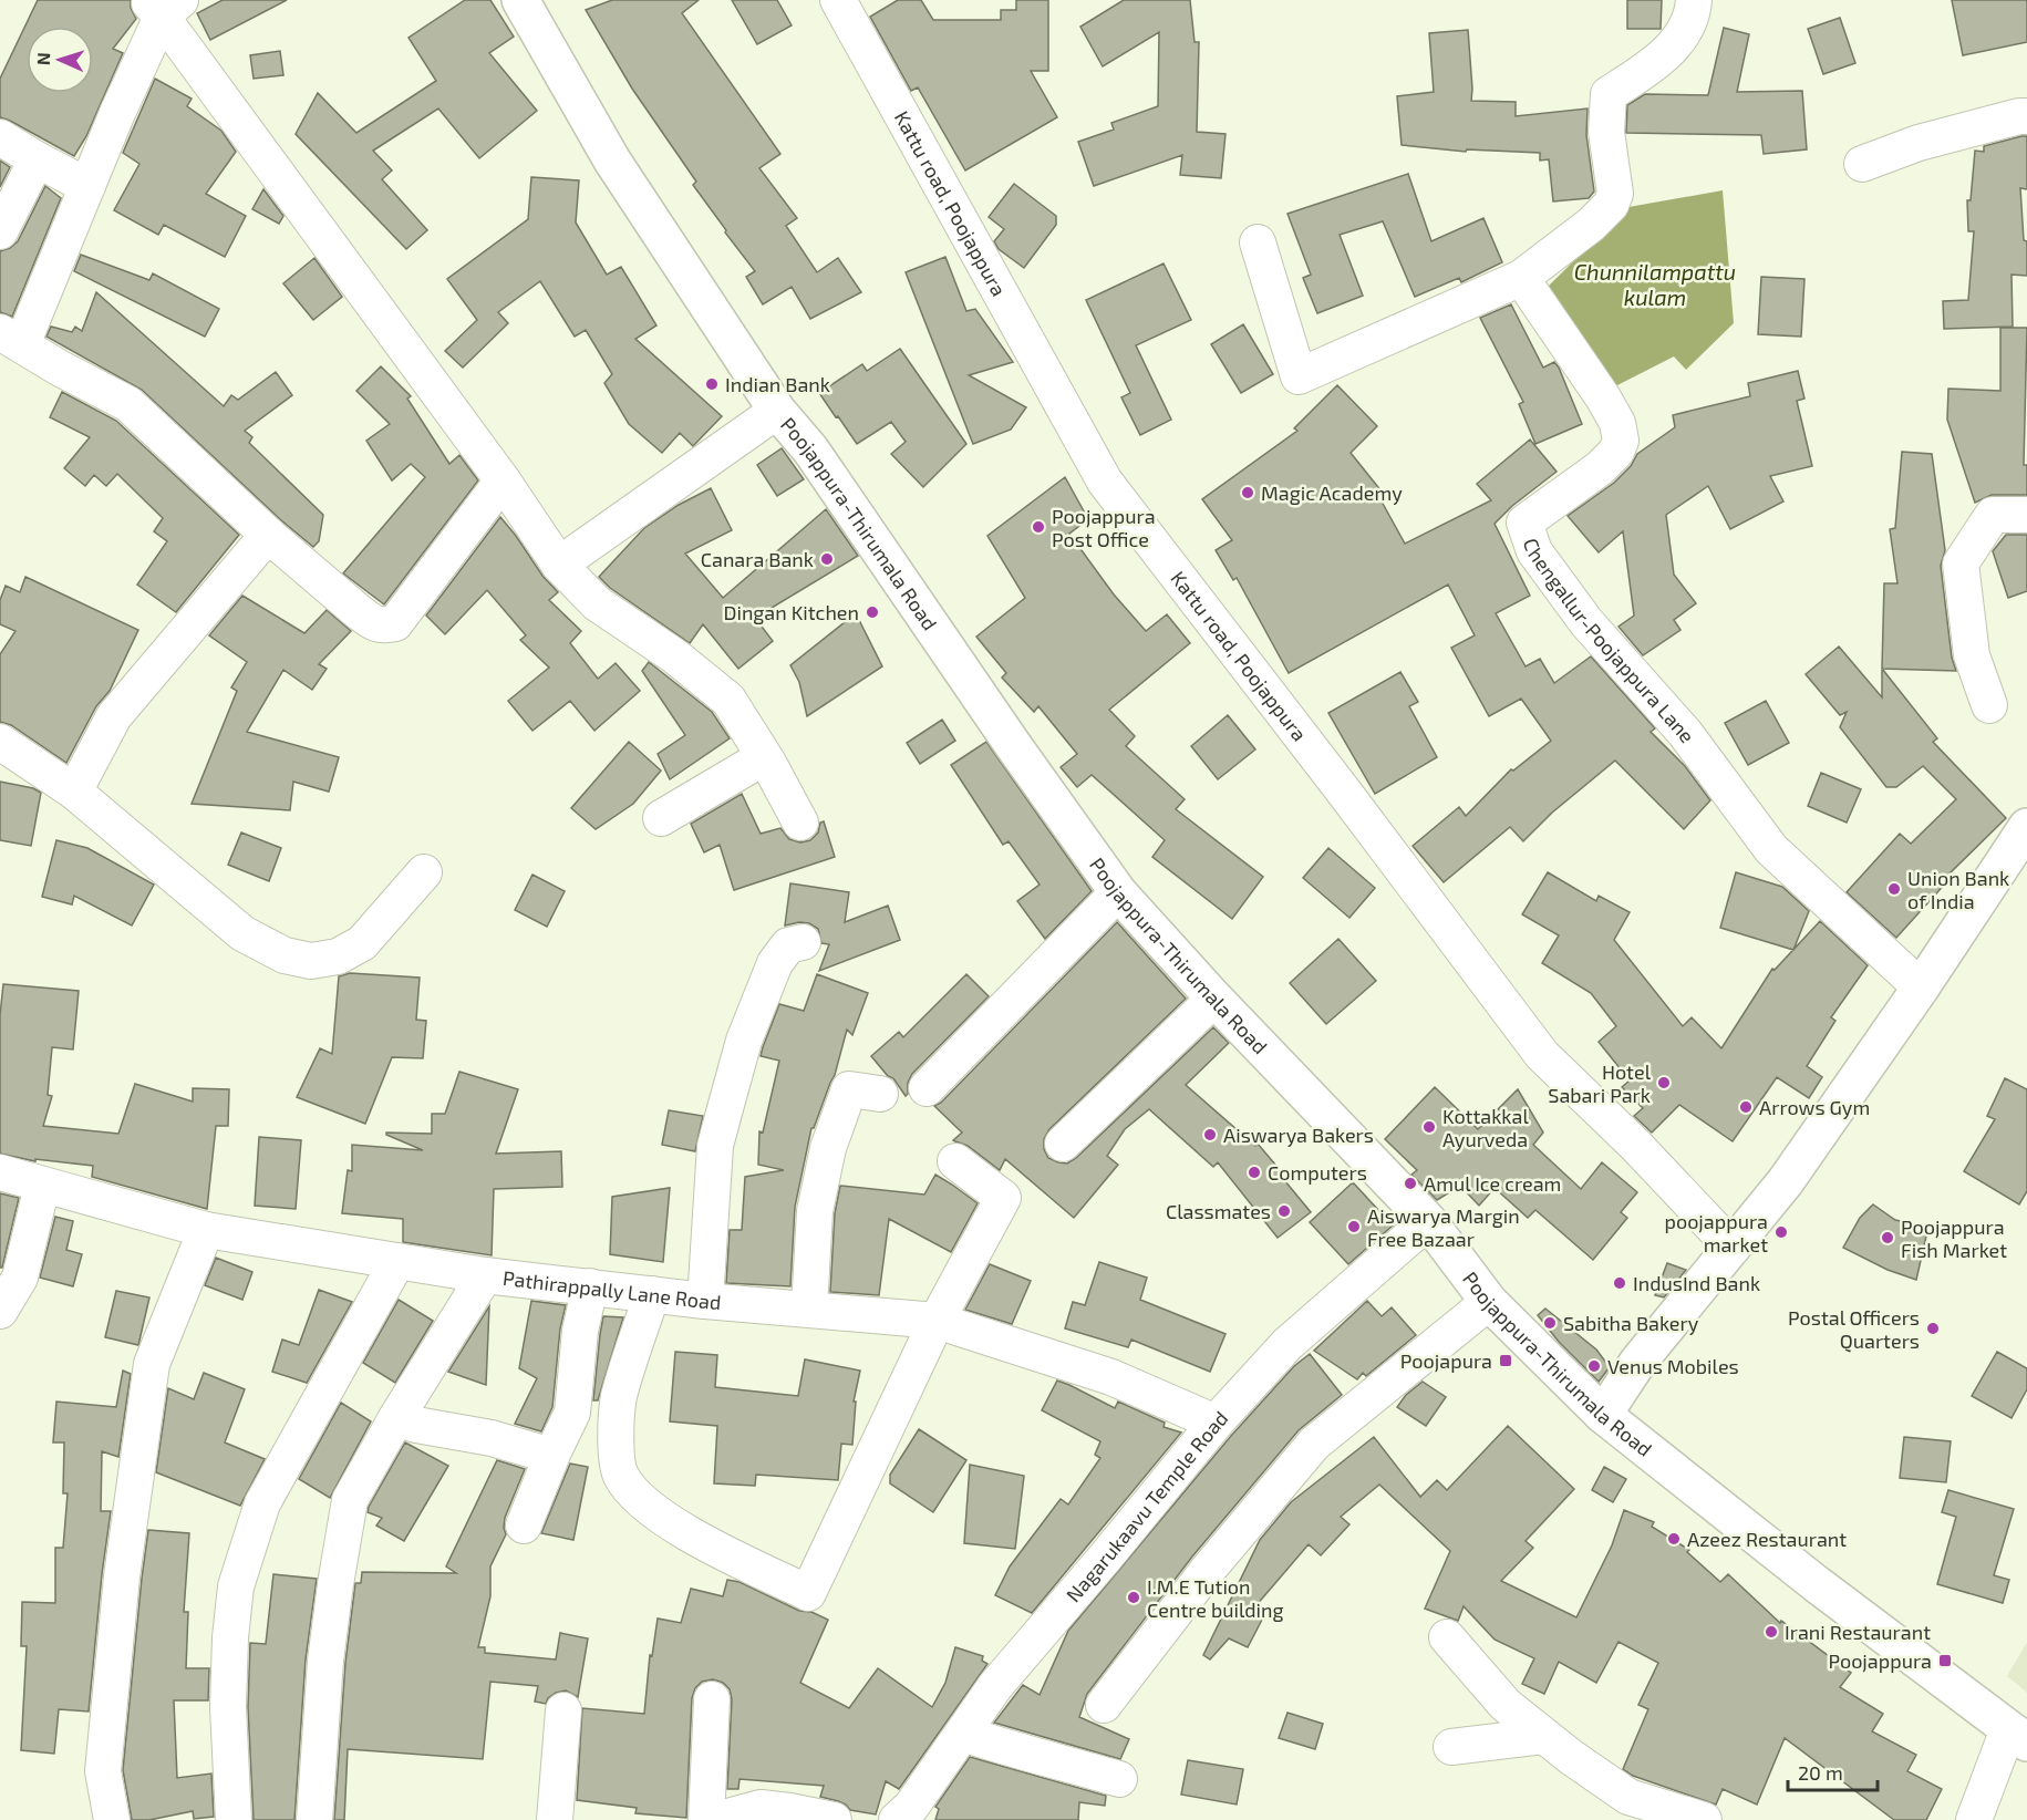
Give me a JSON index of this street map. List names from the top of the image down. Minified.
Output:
{"streets":{"main road":["Poojappura-Thirumala Road"],"street":["Kattu road, Poojappura","Chengallur-Poojappura Lane","Pathirappally Lane Road","Nagarukaavu Temple Road"]},"crossings":[["Poojappura-Thirumala Road","Nagarukaavu Temple Road"],["Pathirappally Lane Road","Nagarukaavu Temple Road"]],"water":["Chunnilampattu kulam"],"places":{"other":["Indian Bank","Magic Academy","Poojappura Post Office","Canara Bank","Dingan Kitchen","Union Bank of India","Hotel Sabari Park","Arrows Gym","Kottakkal Ayurveda","Aiswarya Bakers","Computers","Amul Ice cream","Classmates","Aiswarya Margin Free Bazaar","poojappura market","Poojappura Fish Market","IndusInd Bank","Sabitha Bakery","Postal Officers Quarters","Venus Mobiles","Azeez Restaurant","I.M.E Tution Centre building","Irani Restaurant"],"transit":["Poojapura","Poojappura"]},"scale_bar":"20 m","north":"left"}
